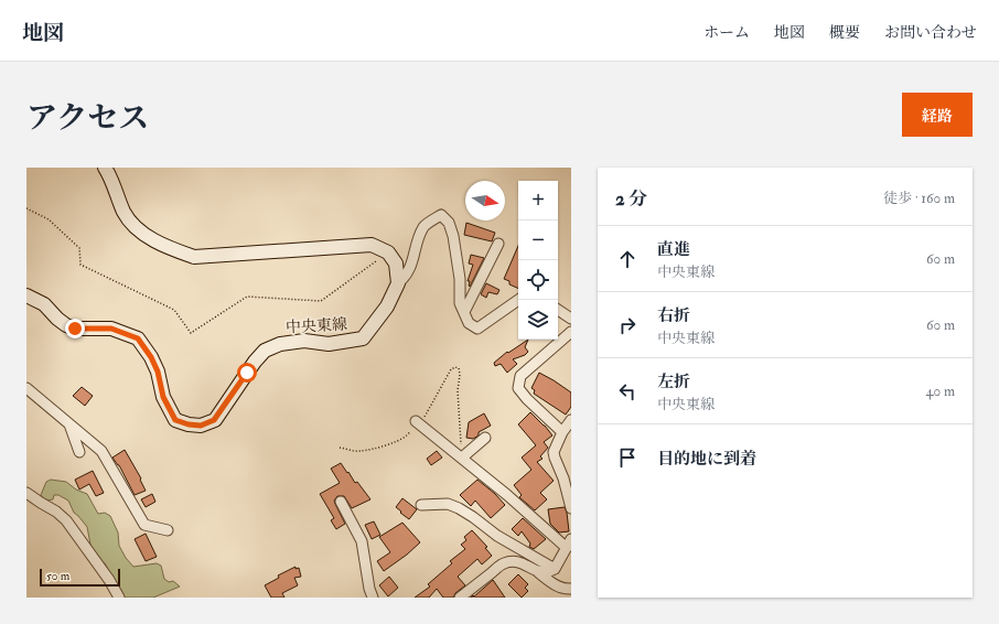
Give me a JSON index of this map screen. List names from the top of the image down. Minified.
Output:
{"streets":{"main road":["中央東線"]},"scale_bar":"50 m","north":"right","page":{"header":"地図","nav":["ホーム","地図","概要","お問い合わせ"],"title":"アクセス","buttons":"経路","heading":["2 分","徒歩 · 160 m"],"map_buttons":["+","−"],"list":[["直進","中央東線","60 m"],["右折","中央東線","60 m"],["左折","中央東線","40 m"],"目的地に到着"],"scale":"50 m"}}
